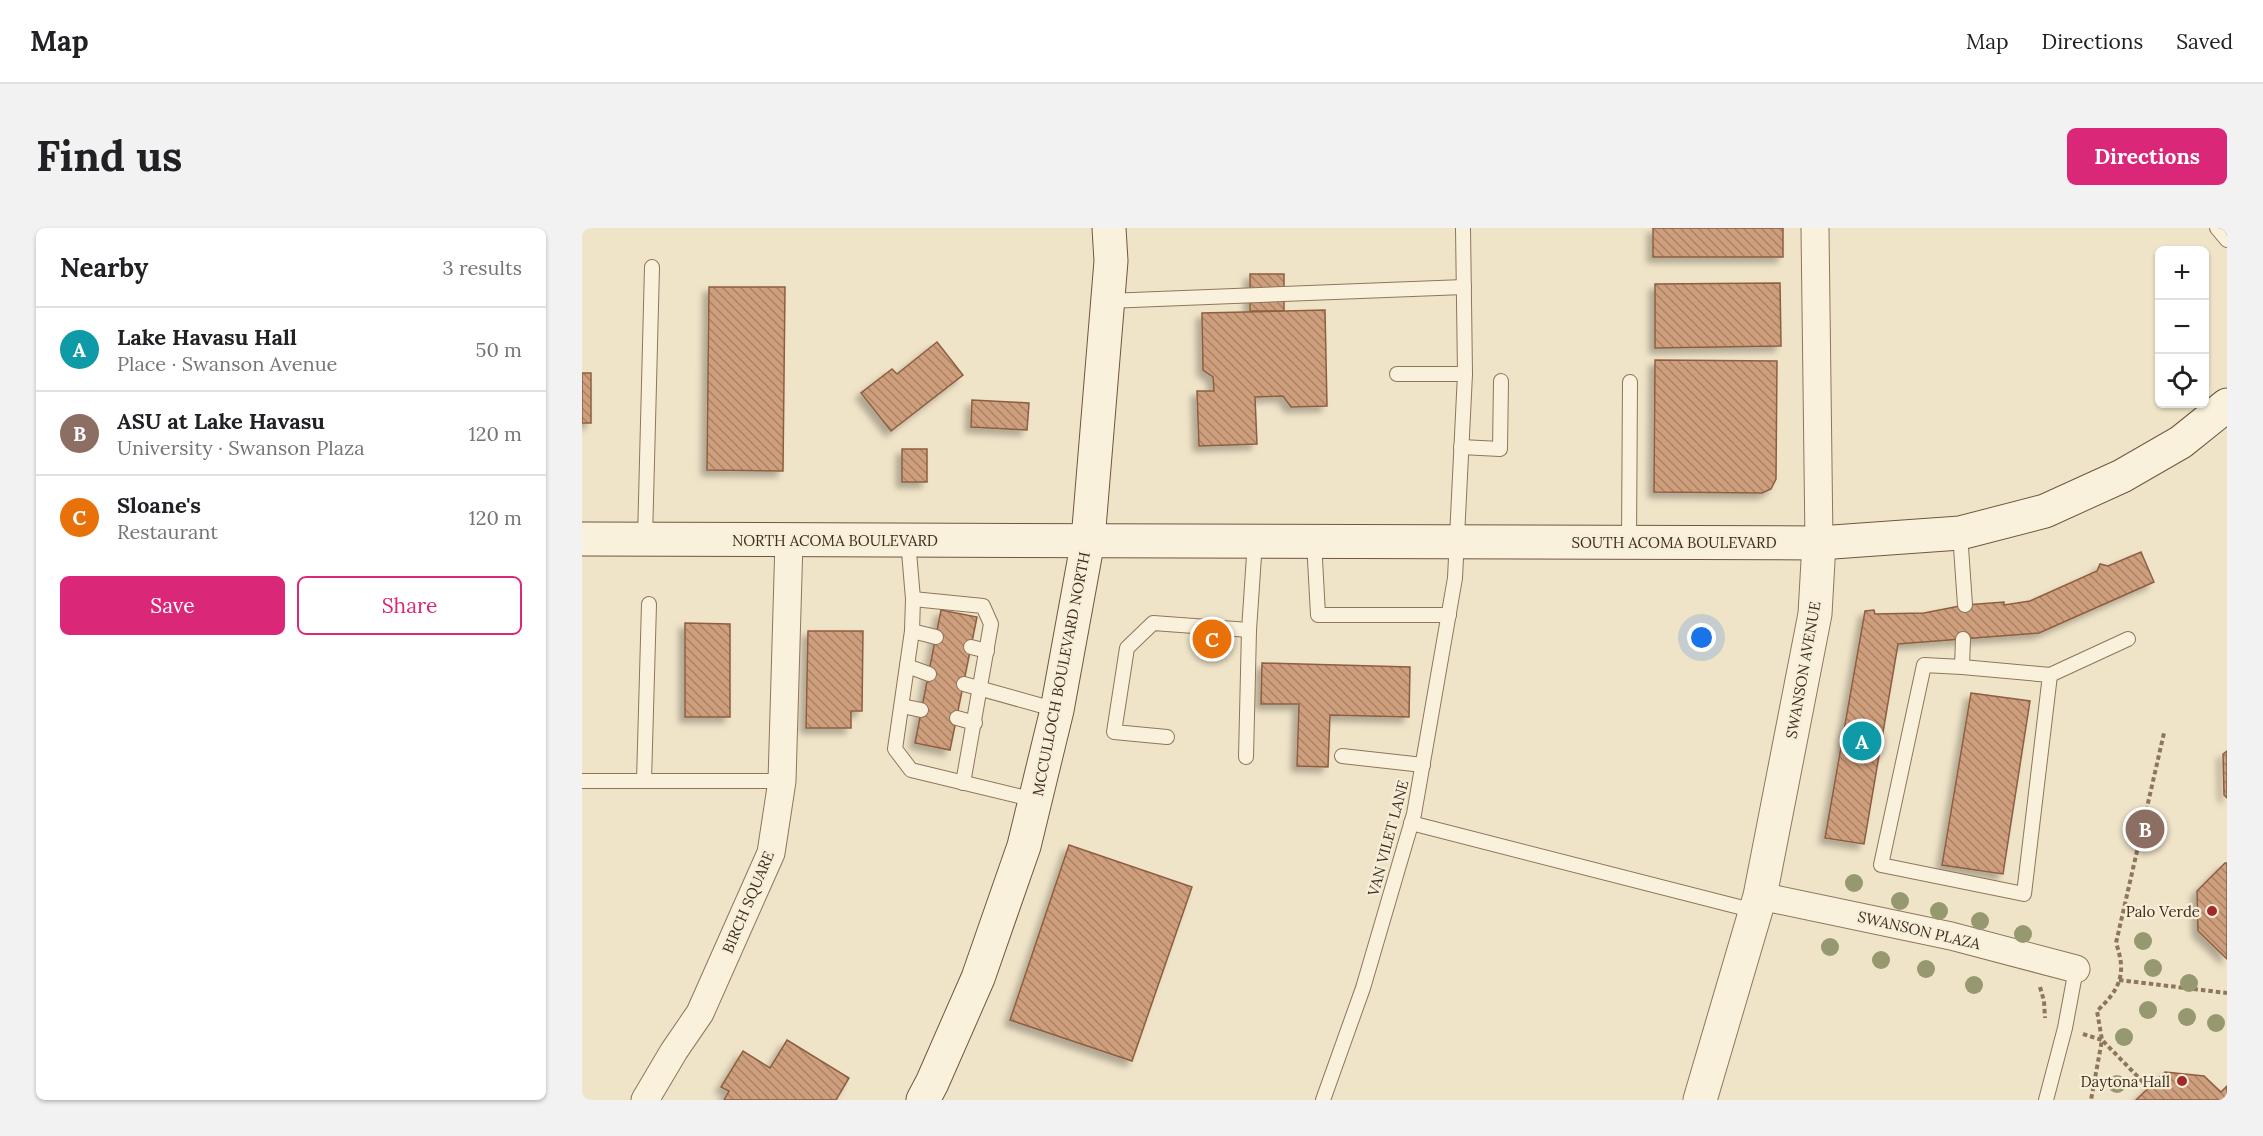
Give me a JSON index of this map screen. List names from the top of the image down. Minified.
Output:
{"streets":{"main road":["NORTH ACOMA BOULEVARD","SOUTH ACOMA BOULEVARD","SWANSON AVENUE","MCCULLOCH BOULEVARD NORTH"],"street":["BIRCH SQUARE","SWANSON PLAZA"],"lane":["VAN VILET LANE"]},"crossings":[["NORTH ACOMA BOULEVARD","SOUTH ACOMA BOULEVARD"],["NORTH ACOMA BOULEVARD","MCCULLOCH BOULEVARD NORTH"],["NORTH ACOMA BOULEVARD","BIRCH SQUARE"],["SOUTH ACOMA BOULEVARD","SWANSON AVENUE"],["SOUTH ACOMA BOULEVARD","MCCULLOCH BOULEVARD NORTH"],["SOUTH ACOMA BOULEVARD","VAN VILET LANE"],["SWANSON AVENUE","SWANSON PLAZA"]],"places":["Palo Verde","Daytona Hall"],"page":{"header":"Map","nav":["Map","Directions","Saved"],"buttons":["Directions",["Save","Share"]],"title":"Find us","heading":["Nearby","3 results"],"map_buttons":["+","−"],"list":[{"mark":"A","name":"Lake Havasu Hall","note":"Place · Swanson Avenue","value":"50 m"},{"mark":"B","name":"ASU at Lake Havasu","note":"University · Swanson Plaza","value":"120 m"},{"mark":"C","name":"Sloane's","note":"Restaurant","value":"120 m"}],"pins":["C","A","B"]}}
